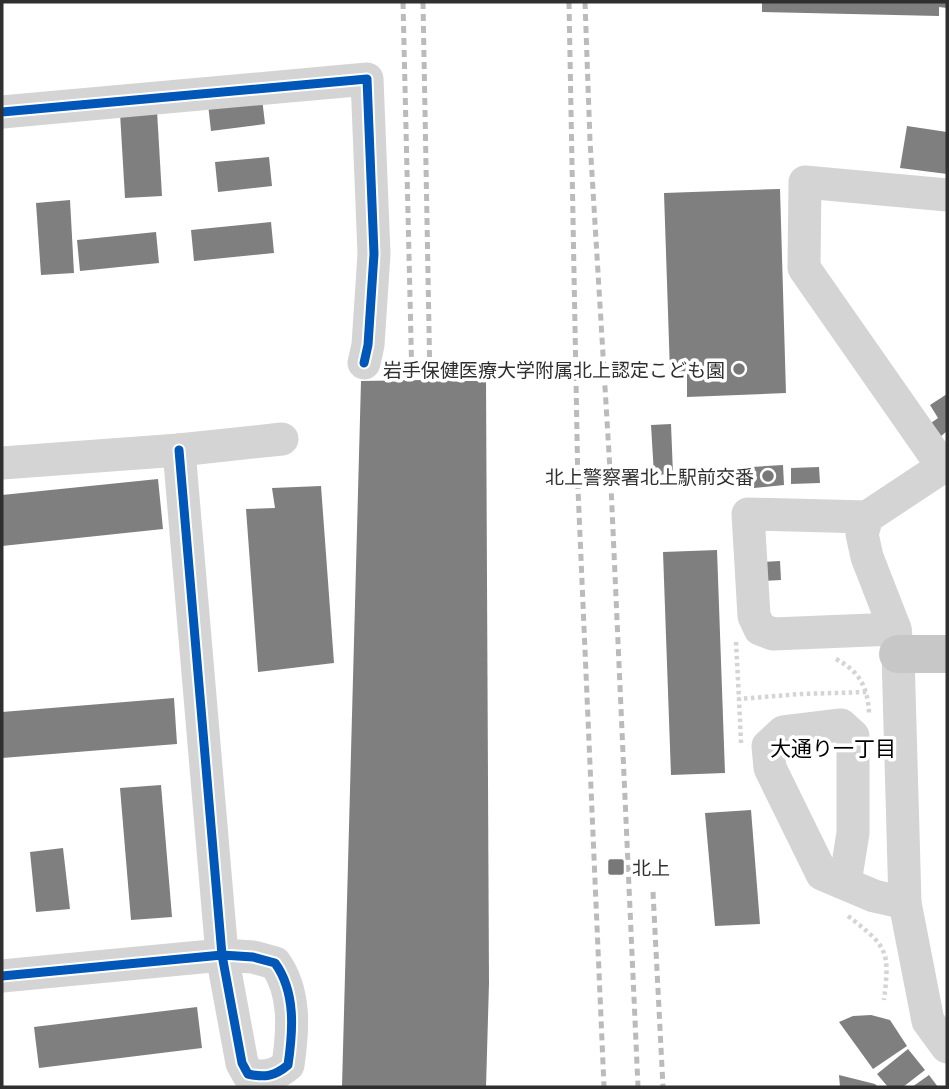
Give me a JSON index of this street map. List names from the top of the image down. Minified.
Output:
{"districts":["大通り一丁目"],"places":{"other":["岩手保健医療大学附属北上認定こども園","北上警察署北上駅前交番"],"transit":["北上"]}}
